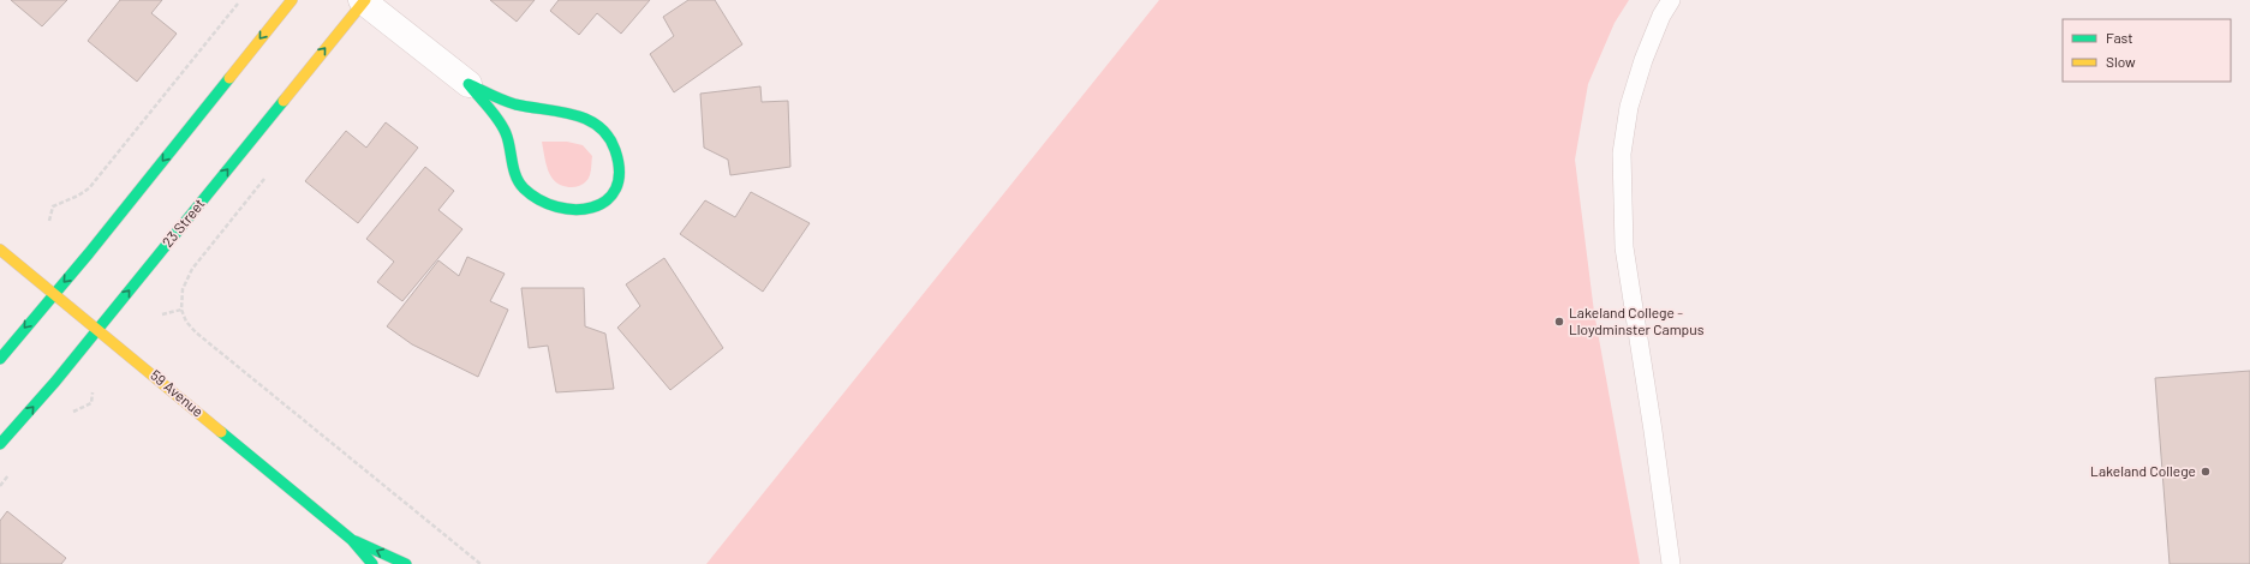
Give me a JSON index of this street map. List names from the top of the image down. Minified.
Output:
{"streets":{"street":["23 Street","59 Avenue"]},"crossings":[["23 Street","59 Avenue"]],"places":["Lakeland College - Lloydminster Campus","Lakeland College"],"legend":["Fast","Slow"]}
